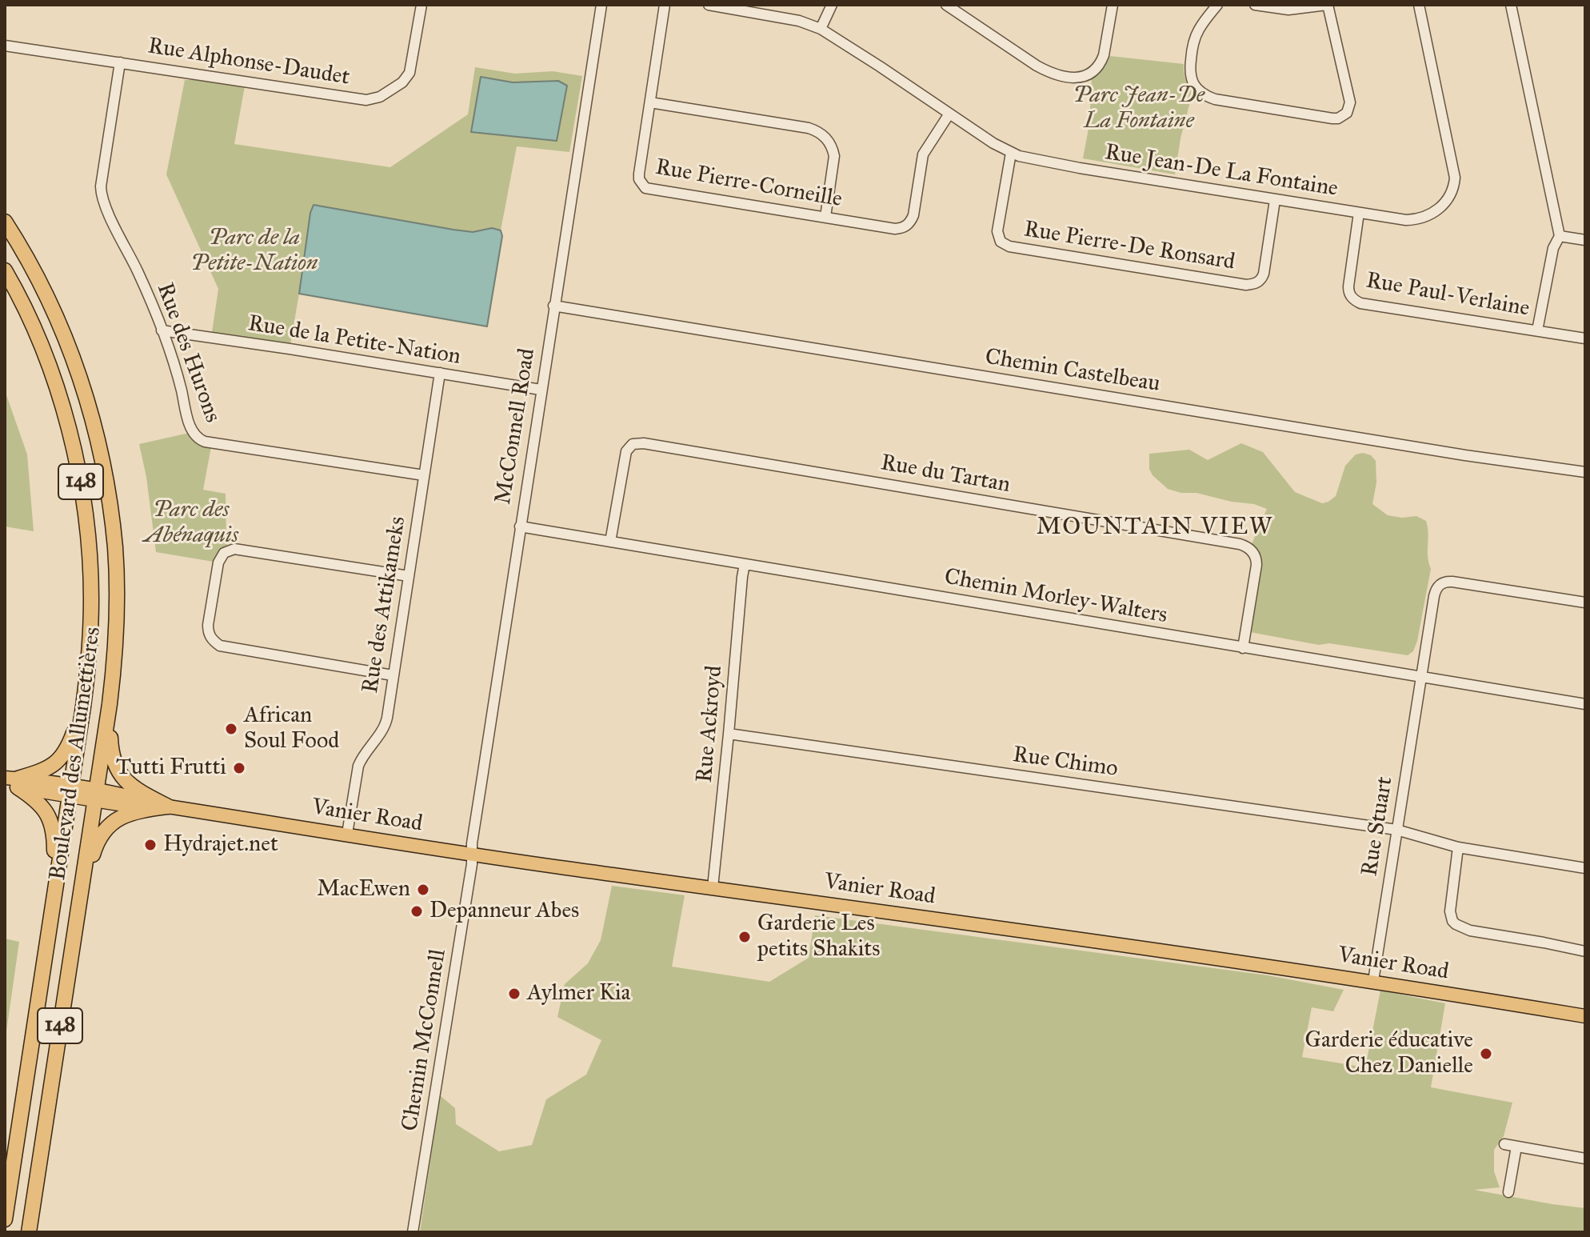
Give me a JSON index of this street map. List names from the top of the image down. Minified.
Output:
{"streets":{"highway":["148","Boulevard des Allumettières"],"main road":["Vanier Road"],"street":["Rue Alphonse-Daudet","Rue Jean-De La Fontaine","Rue Pierre-Corneille","Rue Pierre-De Ronsard","Rue Paul-Verlaine","Rue de la Petite-Nation","Rue des Hurons","Chemin Castelbeau","McConnell Road","Rue du Tartan","Chemin Morley-Walters","Rue des Attikameks","Rue Ackroyd","Rue Chimo","Rue Stuart","Chemin McConnell"]},"crossings":[["Rue Alphonse-Daudet","Rue des Hurons"],["Rue Jean-De La Fontaine","Rue Pierre-Corneille"],["Rue Jean-De La Fontaine","Rue Pierre-De Ronsard"],["Rue Jean-De La Fontaine","Rue Paul-Verlaine"],["Rue de la Petite-Nation","Rue des Hurons"],["Rue de la Petite-Nation","McConnell Road"],["Rue de la Petite-Nation","Rue des Attikameks"],["Rue des Hurons","Rue des Attikameks"],["Chemin Castelbeau","McConnell Road"],["McConnell Road","Chemin Morley-Walters"],["McConnell Road","Vanier Road"],["McConnell Road","Chemin McConnell"],["Rue du Tartan","Chemin Morley-Walters"],["Chemin Morley-Walters","Rue Ackroyd"],["Chemin Morley-Walters","Rue Stuart"],["Rue des Attikameks","Vanier Road"],["Rue Ackroyd","Rue Chimo"],["Rue Ackroyd","Vanier Road"],["Boulevard des Allumettières","Vanier Road"],["Rue Chimo","Rue Stuart"],["Vanier Road","Rue Stuart"],["Vanier Road","Chemin McConnell"]],"districts":["MOUNTAIN VIEW"],"parks":["Parc Jean-De La Fontaine","Parc de la Petite-Nation","Parc des Abénaquis"],"places":["African Soul Food","Tutti Frutti","Hydrajet.net","MacEwen","Depanneur Abes","Garderie Les petits Shakits","Aylmer Kia","Garderie éducative Chez Danielle"]}
